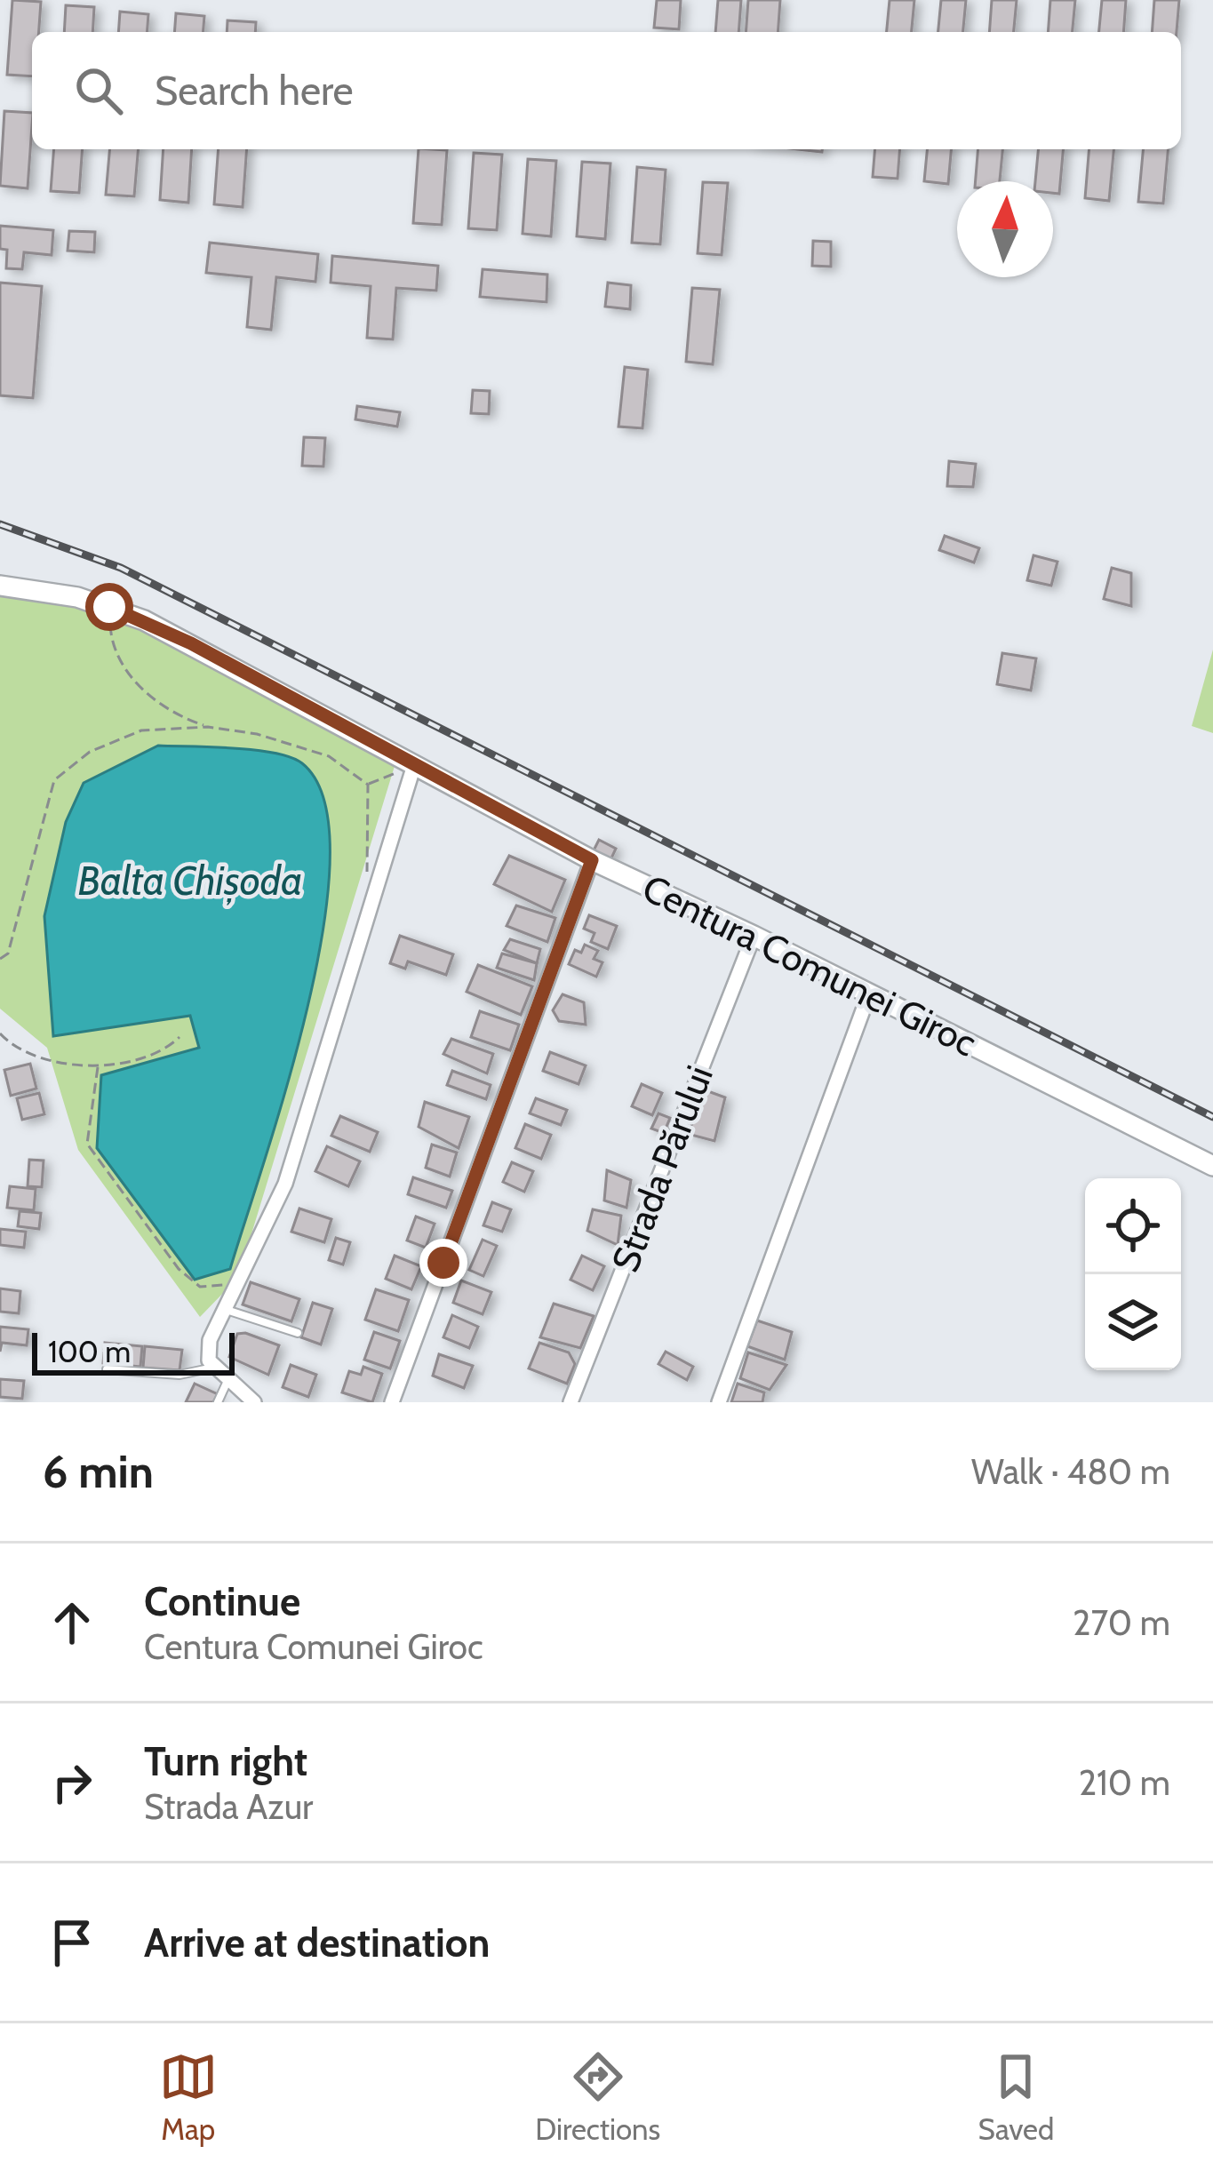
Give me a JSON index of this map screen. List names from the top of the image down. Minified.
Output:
{"streets":{"main road":["Centura Comunei Giroc"],"street":["Strada Părului"]},"crossings":[["Centura Comunei Giroc","Strada Părului"]],"water":["Balta Chișoda"],"scale_bar":"100 m","north":"top","page":{"search":"Search here","scale":"100 m","heading":["6 min","Walk · 480 m"],"list":[["Continue","Centura Comunei Giroc","270 m"],["Turn right","Strada Azur","210 m"],"Arrive at destination"],"nav":["Map","Directions","Saved"]}}
